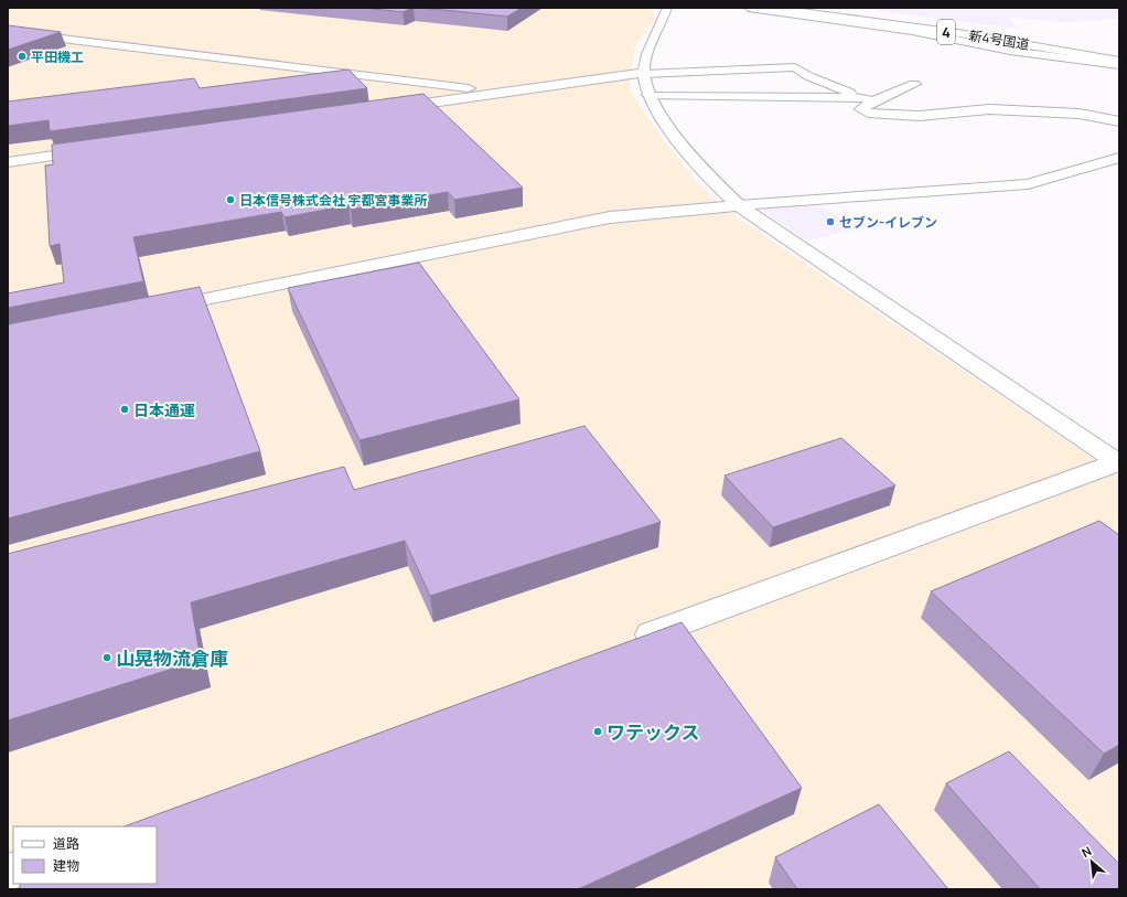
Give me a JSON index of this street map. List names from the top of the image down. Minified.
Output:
{"streets":{"main road":["4","新4号国道"]},"places":["平田機工","日本信号株式会社 宇都宮事業所","セブン-イレブン","日本通運","山晃物流倉庫","ワテックス"],"legend":["道路","建物"],"north":"top left"}
